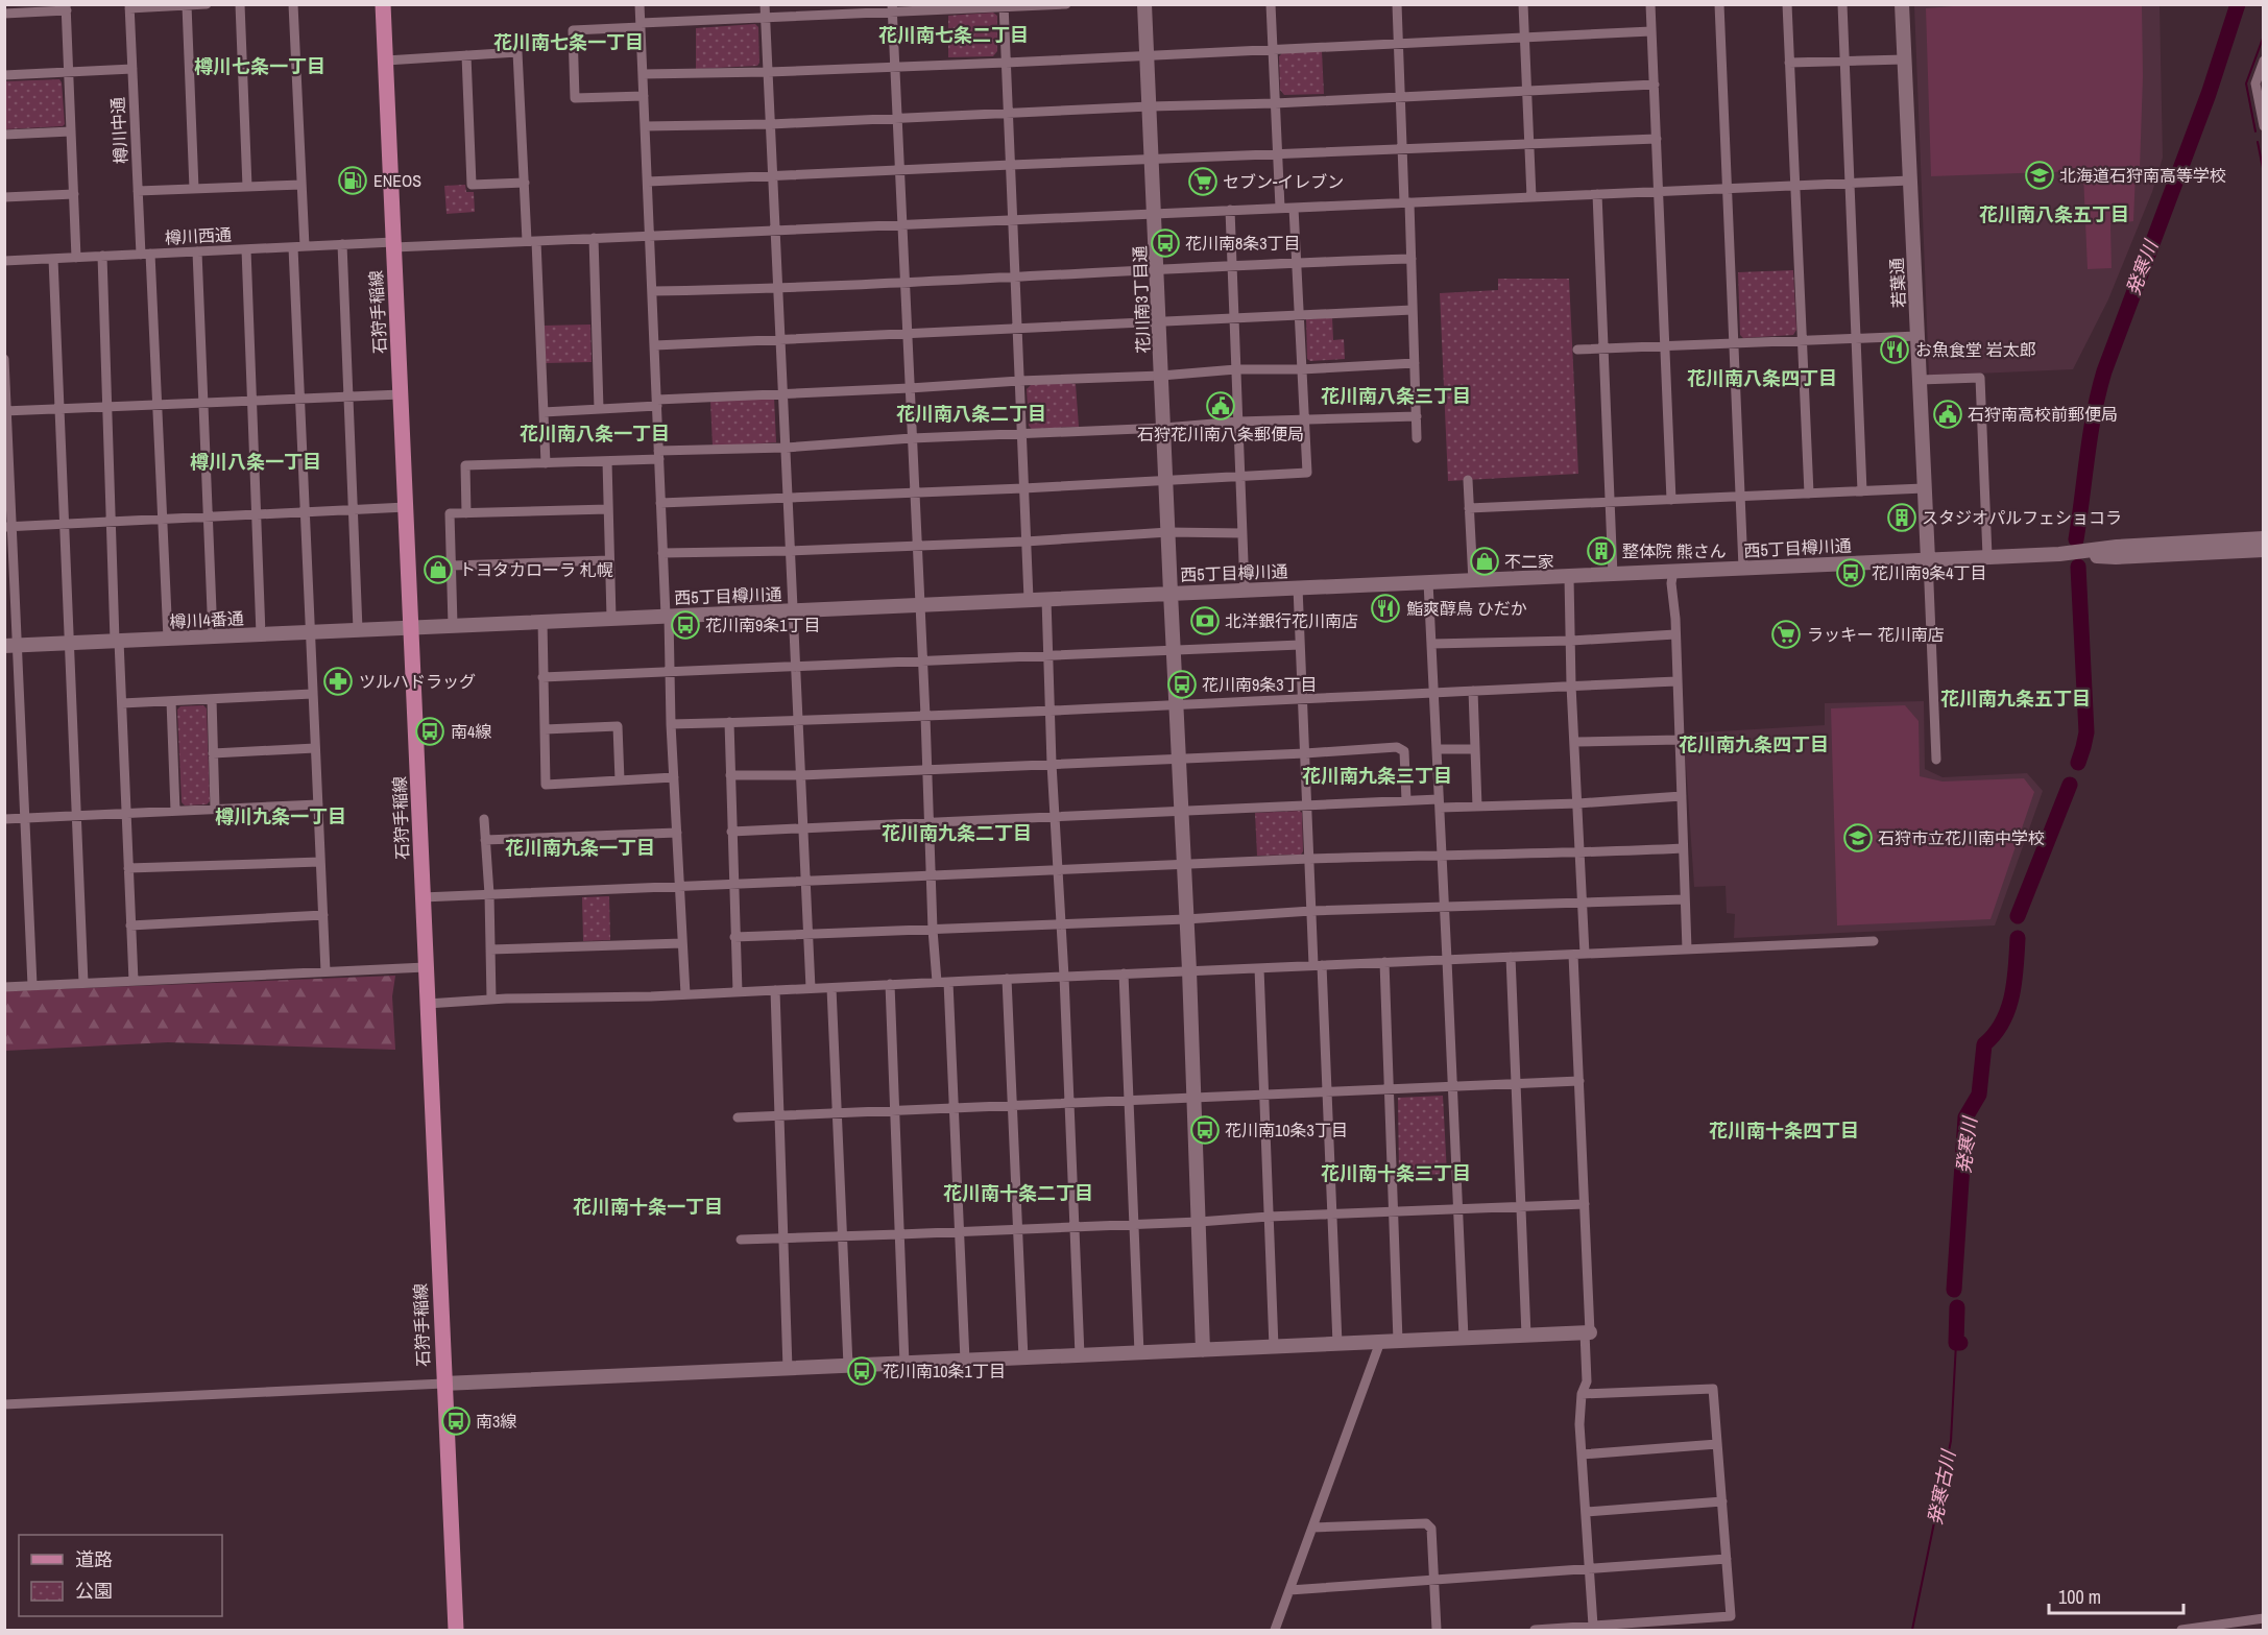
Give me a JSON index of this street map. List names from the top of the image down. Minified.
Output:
{"streets":{"main road":["石狩手稲線"],"street":["樽川中通","樽川西通","若葉通","花川南3丁目通","西5丁目樽川通","樽川4番通"]},"crossings":[["樽川中通","樽川西通"],["樽川中通","樽川4番通"],["樽川西通","若葉通"],["樽川西通","花川南3丁目通"],["樽川西通","石狩手稲線"],["若葉通","西5丁目樽川通"],["花川南3丁目通","西5丁目樽川通"],["石狩手稲線","西5丁目樽川通"],["石狩手稲線","樽川4番通"],["西5丁目樽川通","樽川4番通"]],"districts":["花川南七条二丁目","花川南七条一丁目","樽川七条一丁目","花川南八条五丁目","花川南八条四丁目","花川南八条三丁目","花川南八条二丁目","花川南八条一丁目","樽川八条一丁目","花川南九条五丁目","花川南九条四丁目","花川南九条三丁目","樽川九条一丁目","花川南九条二丁目","花川南九条一丁目","花川南十条四丁目","花川南十条三丁目","花川南十条二丁目","花川南十条一丁目"],"water":["発寒川","発寒古川"],"places":{"school or university":["北海道石狩南高等学校","石狩市立花川南中学校"],"fuel station":["ENEOS"],"supermarket":["セブン-イレブン","ラッキー 花川南店"],"bus stop":["花川南8条3丁目","花川南9条4丁目","花川南9条1丁目","花川南9条3丁目","南4線","花川南10条3丁目","花川南10条1丁目","南3線"],"restaurant":["お魚食堂 岩太郎","鮨爽醇鳥 ひだか"],"public building":["石狩花川南八条郵便局","石狩南高校前郵便局"],"building":["スタジオパルフェショコラ","整体院 熊さん"],"shop":["不二家","トヨタカローラ 札幌"],"bank":["北洋銀行花川南店"],"pharmacy":["ツルハドラッグ"]},"legend":["道路","公園"],"scale_bar":"100 m"}
